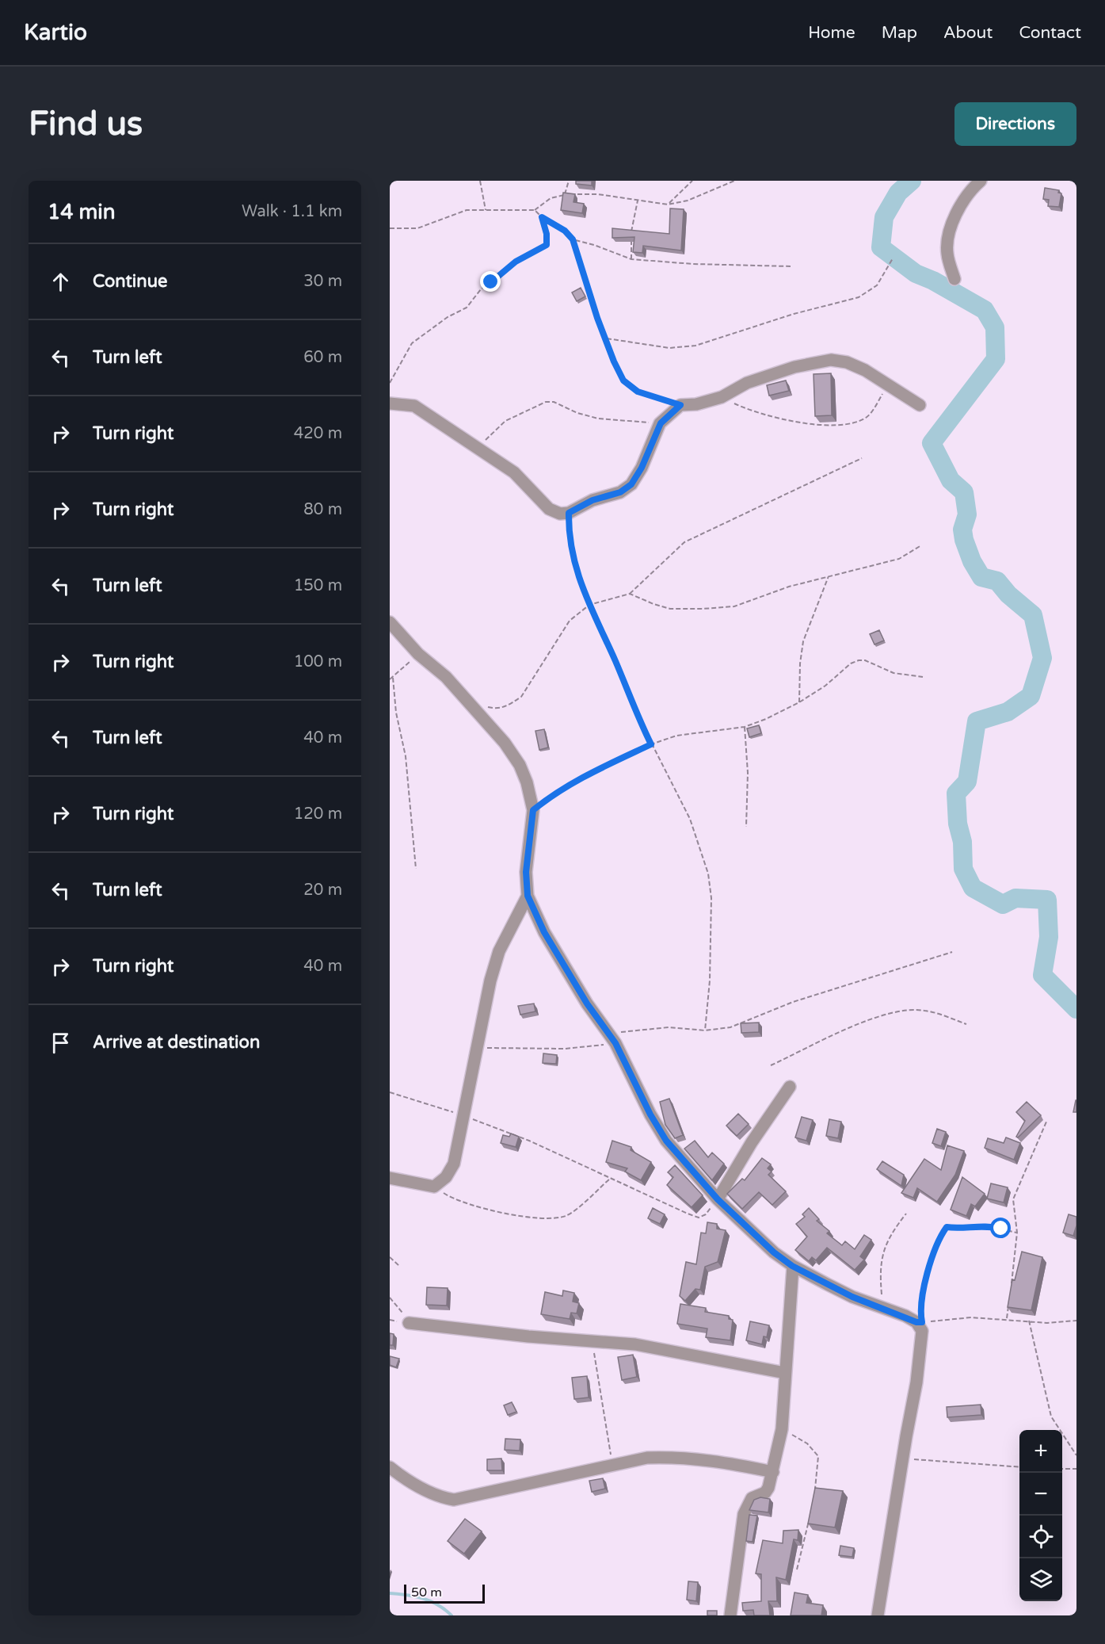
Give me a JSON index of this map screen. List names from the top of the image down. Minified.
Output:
{"scale_bar":"50 m","page":{"header":"Kartio","nav":["Home","Map","About","Contact"],"buttons":"Directions","title":"Find us","heading":["14 min","Walk · 1.1 km"],"list":[["Continue","30 m"],["Turn left","60 m"],["Turn right","420 m"],["Turn right","80 m"],["Turn left","150 m"],["Turn right","100 m"],["Turn left","40 m"],["Turn right","120 m"],["Turn left","20 m"],["Turn right","40 m"],"Arrive at destination"],"map_buttons":["+","−"],"scale":"50 m"}}
